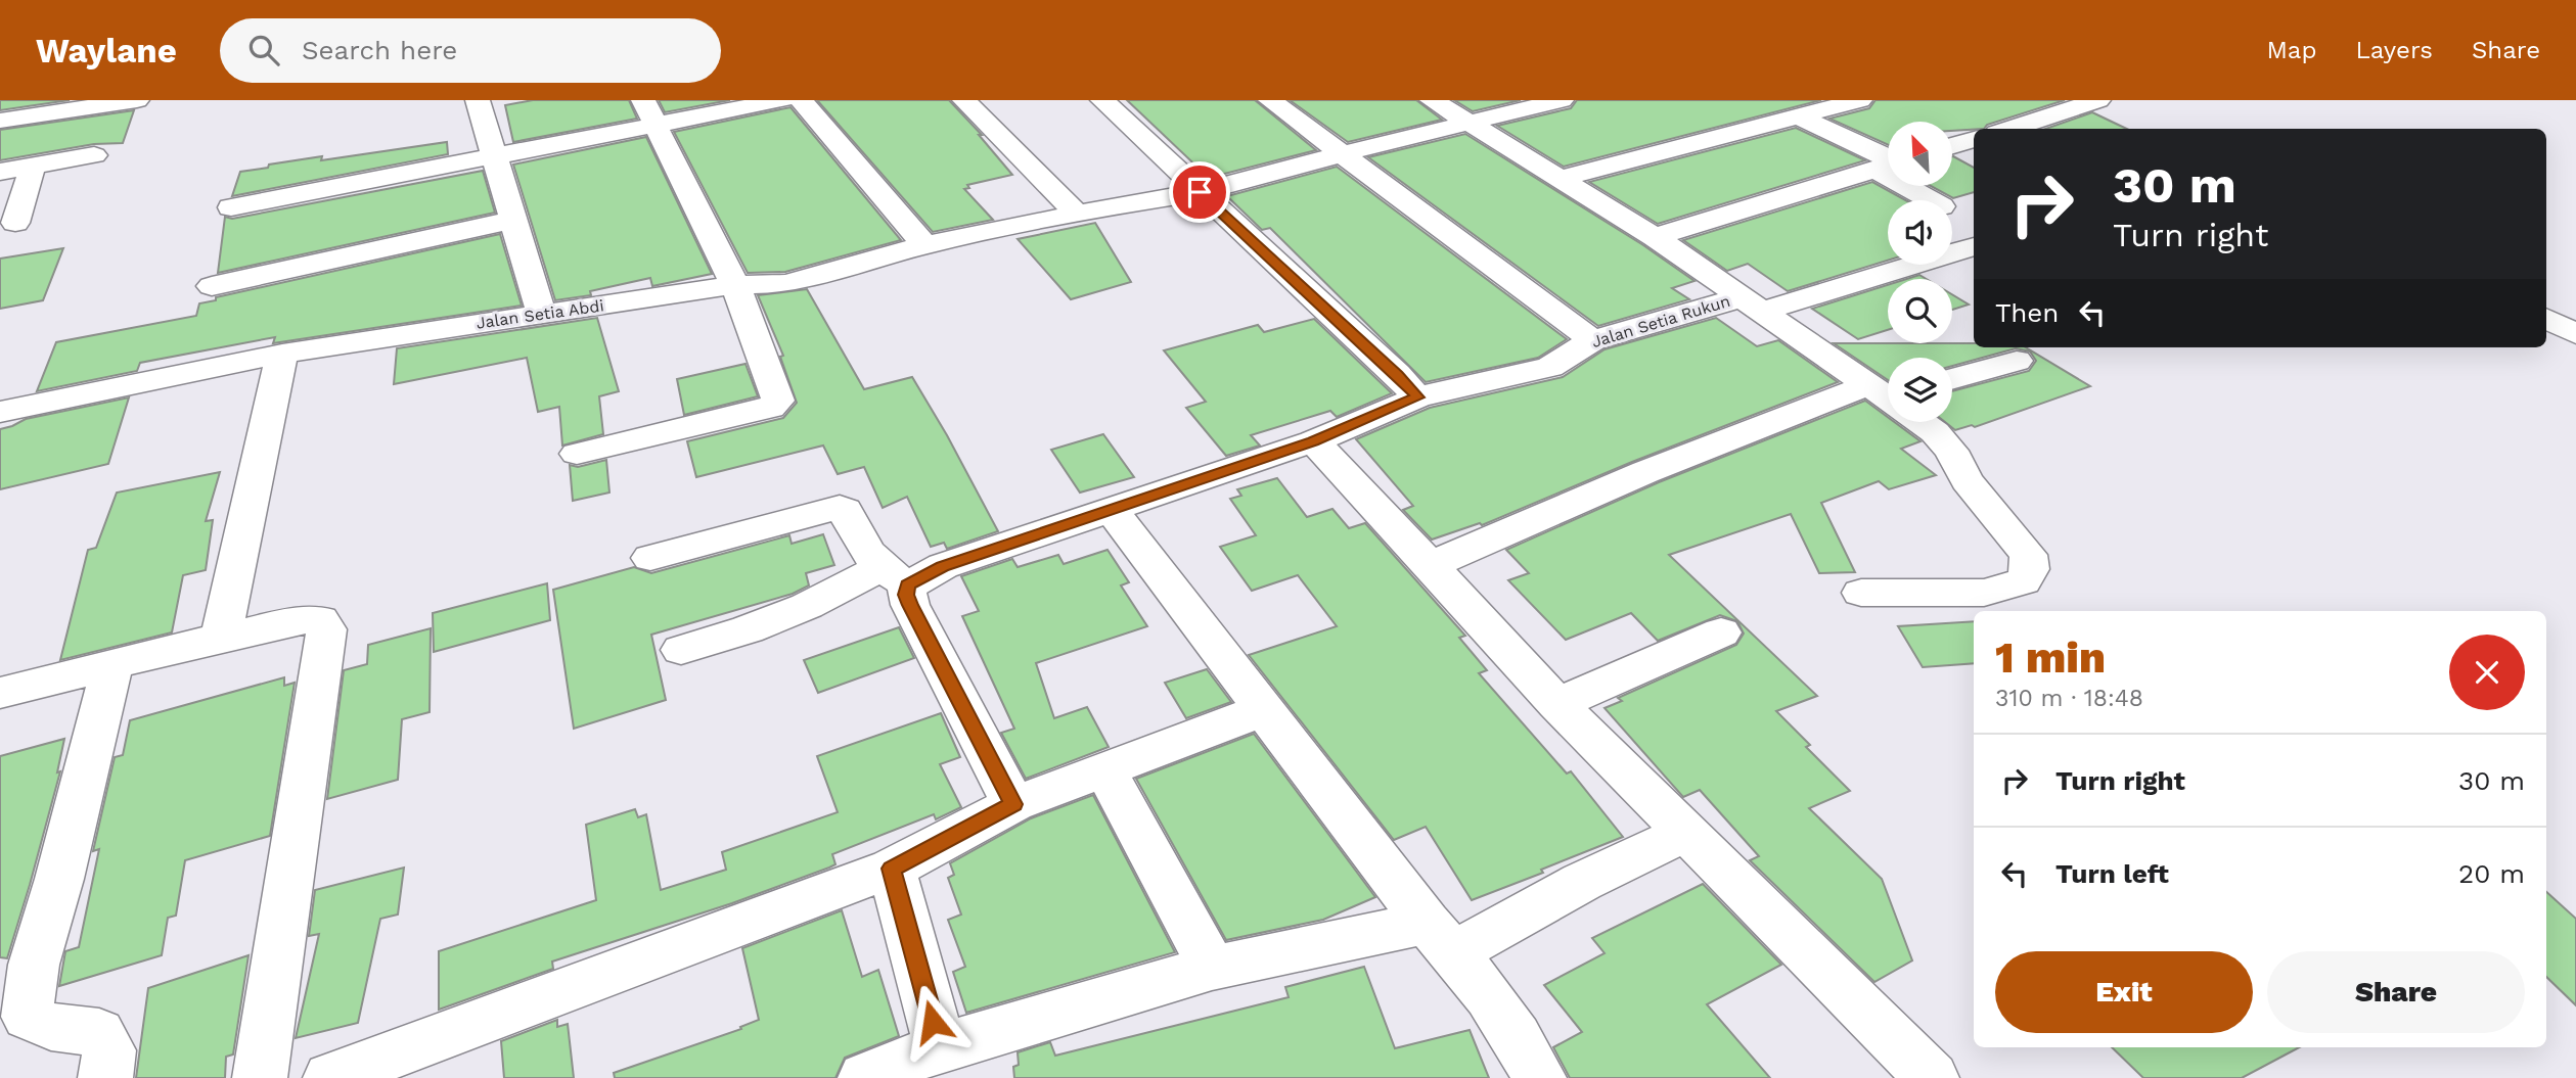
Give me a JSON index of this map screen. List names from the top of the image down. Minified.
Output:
{"streets":{"street":["Jalan Setia Abdi","Jalan Setia Rukun"]},"north":"top left","page":{"header":"Waylane","search":"Search here","nav":["Map","Layers","Share"],"turn":["30 m","Turn right"],"then":"Then","heading":["1 min","310 m · 18:48"],"list":[{"name":"Turn right","value":"30 m"},{"name":"Turn left","value":"20 m"}],"buttons":["Exit","Share"]}}
